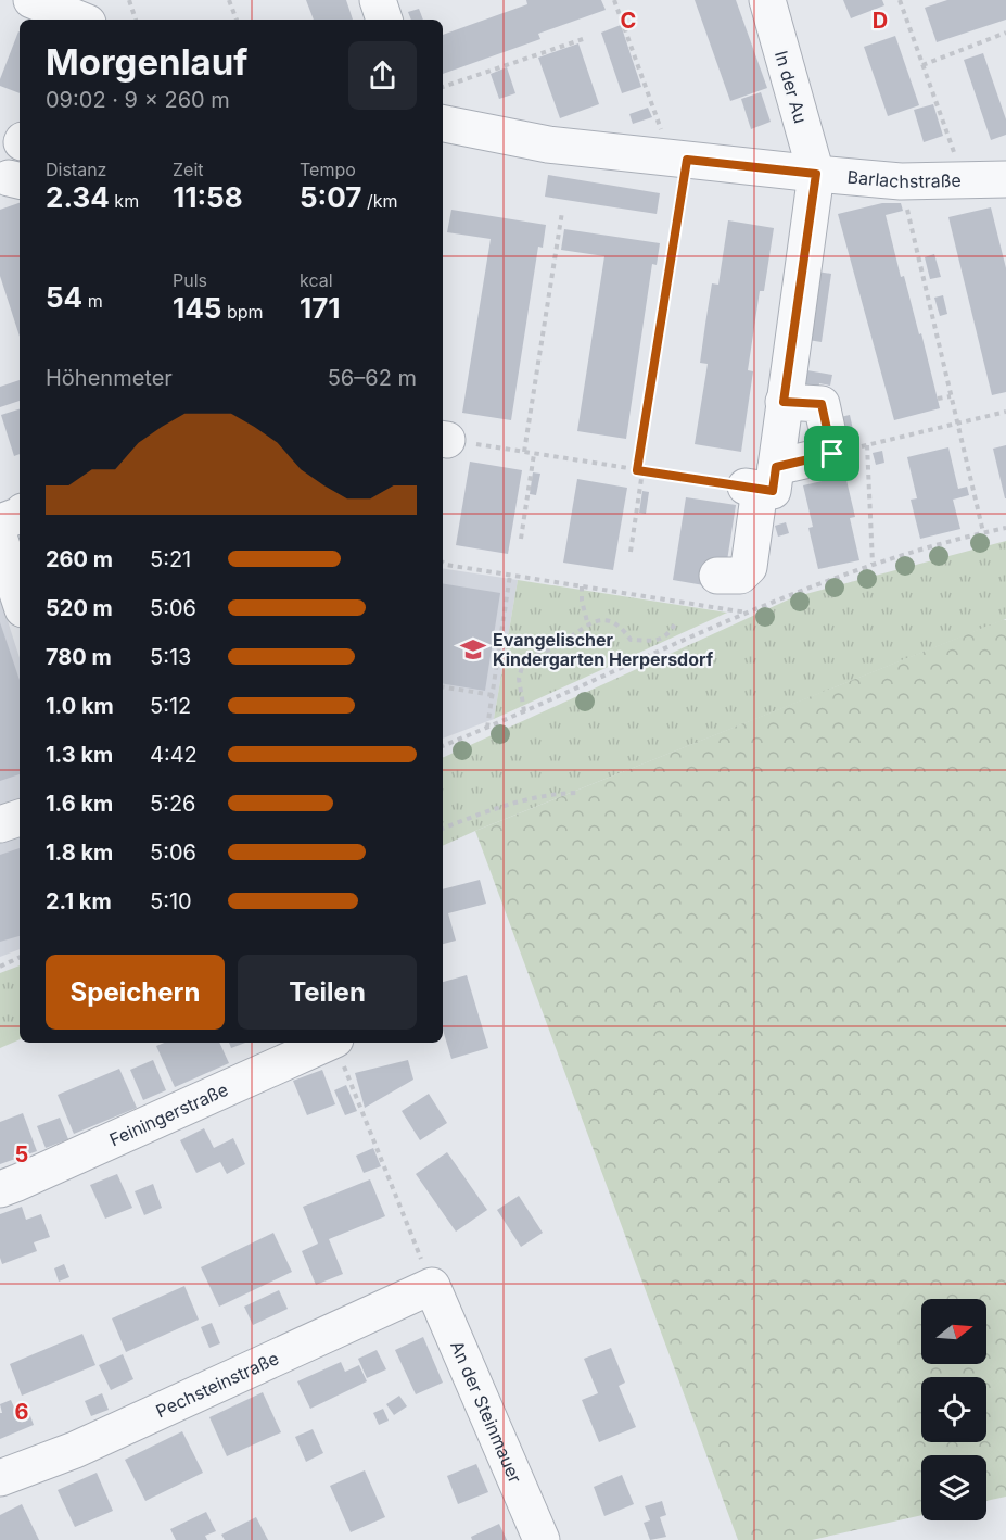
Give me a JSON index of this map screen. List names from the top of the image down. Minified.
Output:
{"streets":{"street":["In der Au","Barlachstraße","Feiningerstraße","Pechsteinstraße","An der Steinmauer"]},"crossings":[["In der Au","Barlachstraße"],["Pechsteinstraße","An der Steinmauer"]],"places":{"school or university":["Evangelischer Kindergarten Herpersdorf"]},"north":"right","page":{"heading":["Morgenlauf","09:02 · 9 × 260 m"],"stats":[["Distanz","2.34 km"],["Zeit","11:58"],["Tempo","5:07 /km"],["54 m"],["Puls","145 bpm"],["kcal","171"]],"chart":["Höhenmeter","56–62 m"],"list":[{"name":"260 m","note":"5:21"},{"name":"520 m","note":"5:06"},{"name":"780 m","note":"5:13"},{"name":"1.0 km","note":"5:12"},{"name":"1.3 km","note":"4:42"},{"name":"1.6 km","note":"5:26"},{"name":"1.8 km","note":"5:06"},{"name":"2.1 km","note":"5:10"}],"buttons":["Speichern","Teilen"]},"grid":{"columns":["C","D"],"rows":["5","6"]}}
